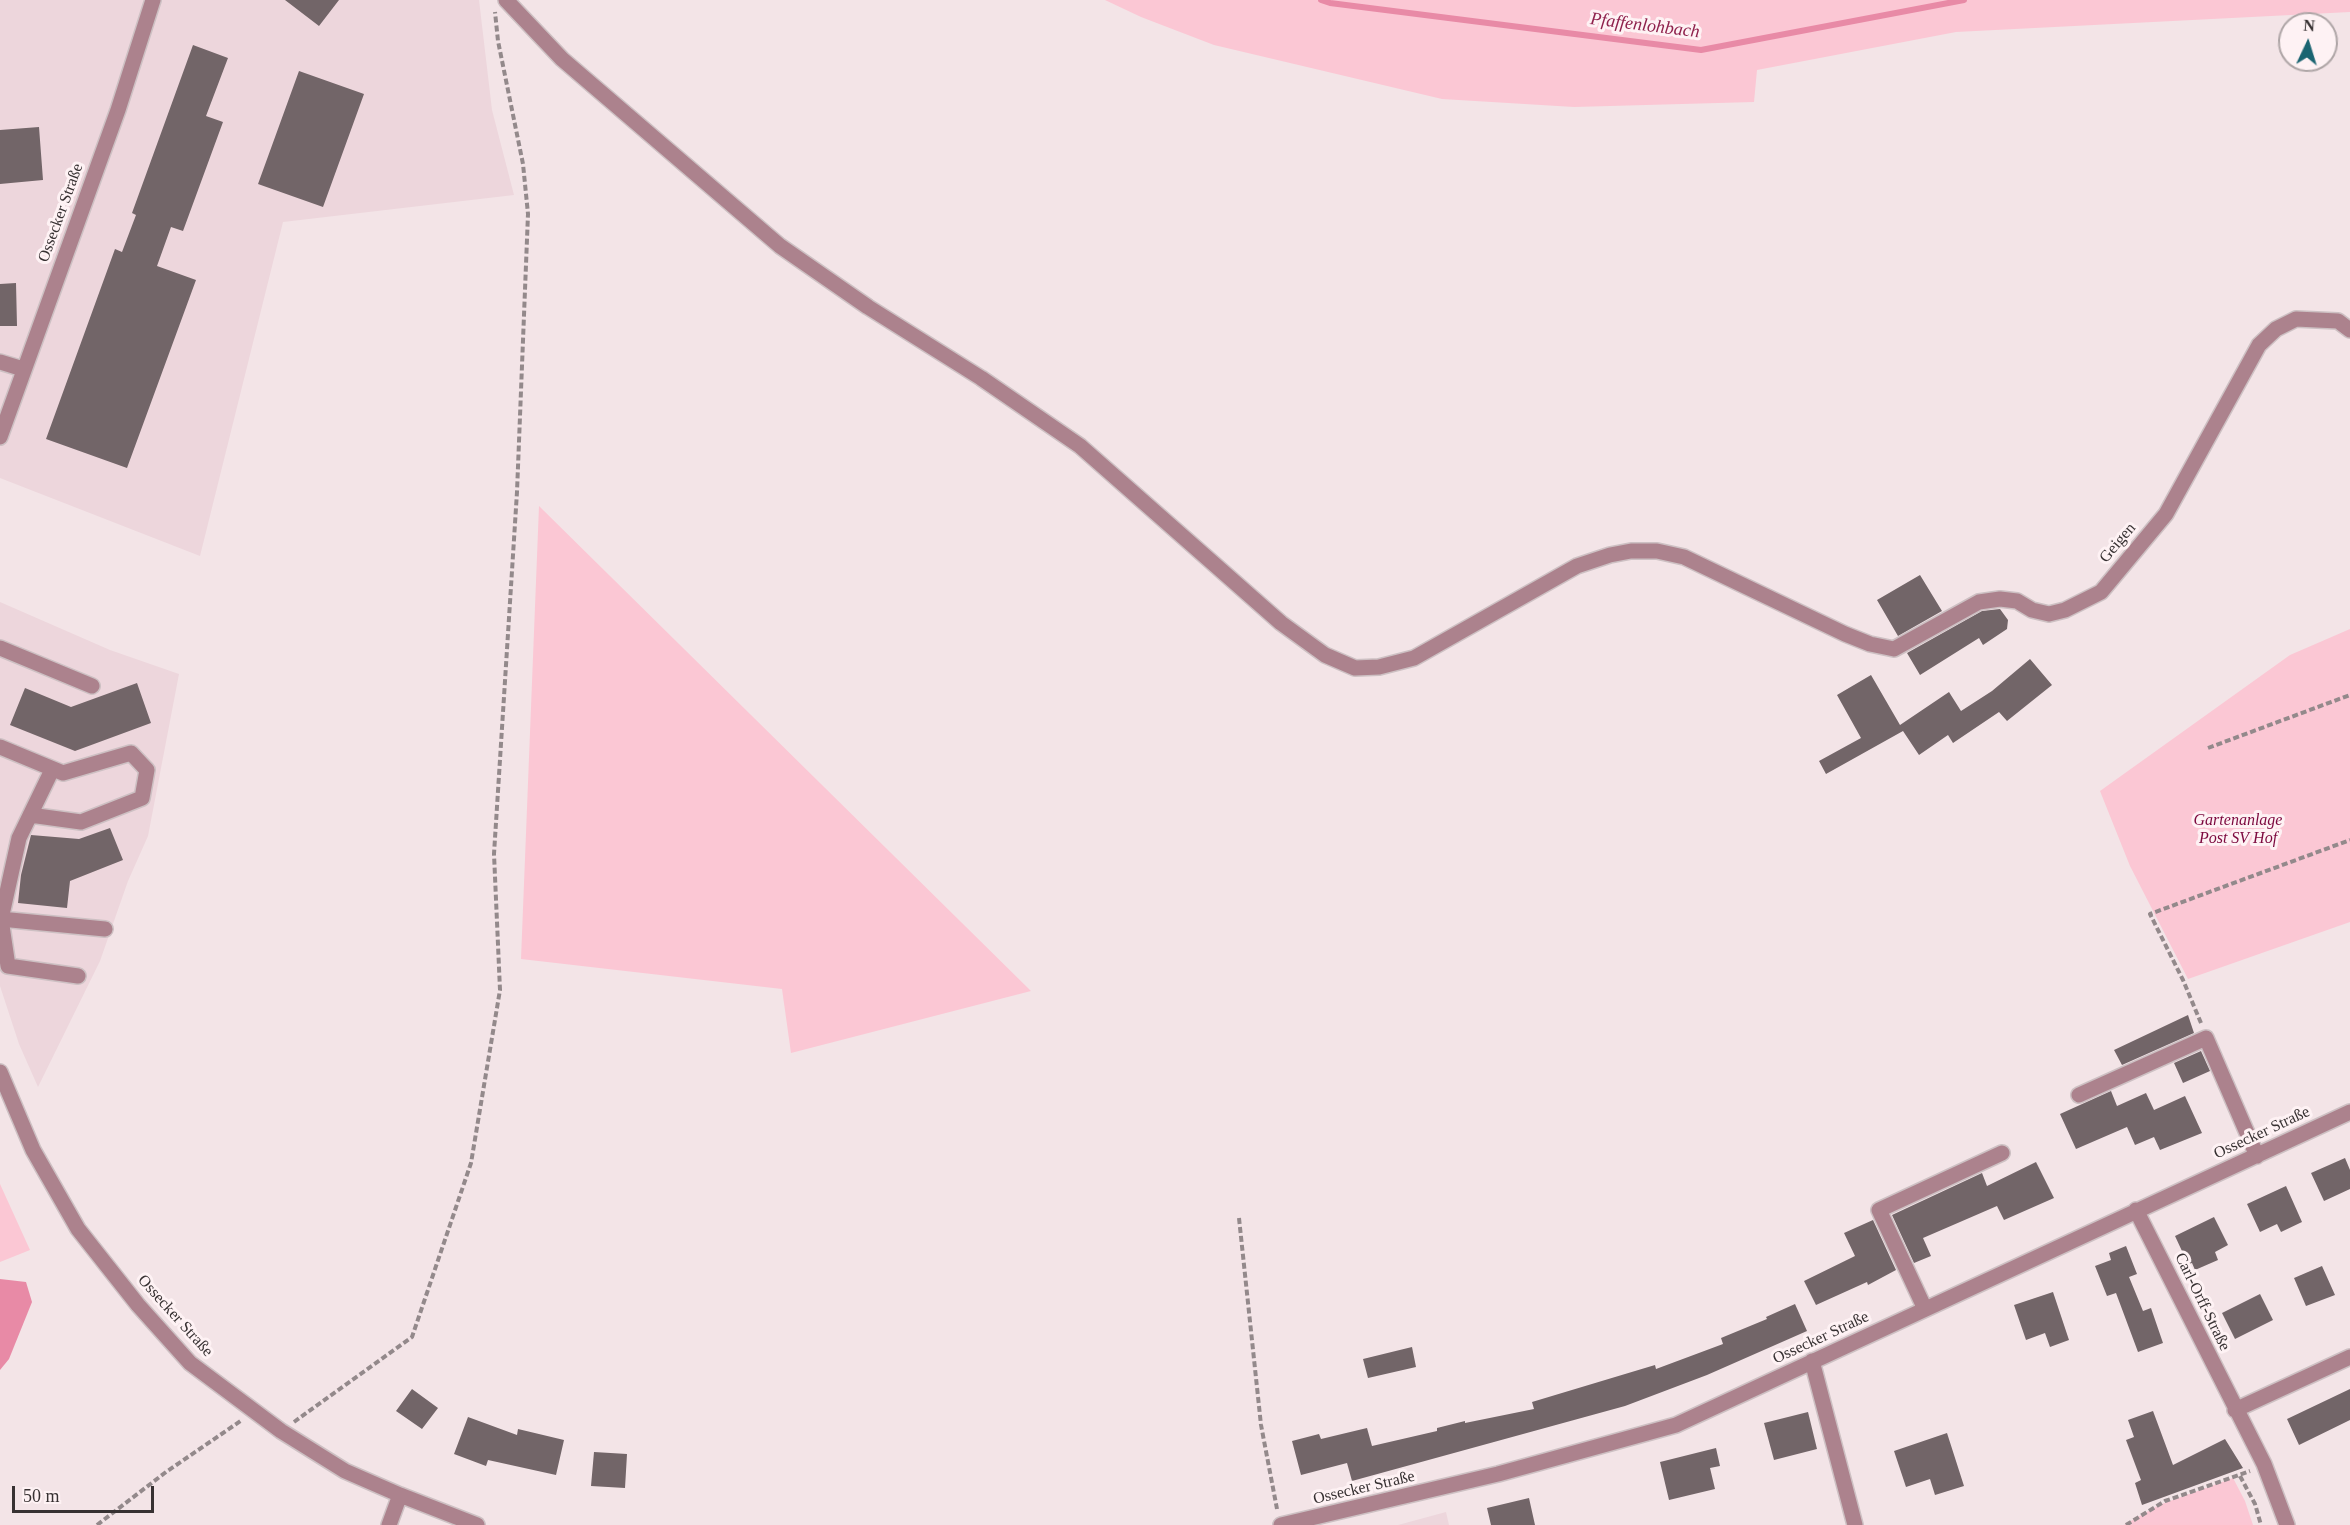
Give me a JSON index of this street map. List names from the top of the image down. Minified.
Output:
{"streets":{"street":["Ossecker Straße","Geigen","Carl-Orff-Straße"]},"crossings":[["Ossecker Straße","Carl-Orff-Straße"]],"water":["Pfaffenlohbach"],"parks":["Gartenanlage Post SV Hof"],"scale_bar":"50 m","north":"top"}
